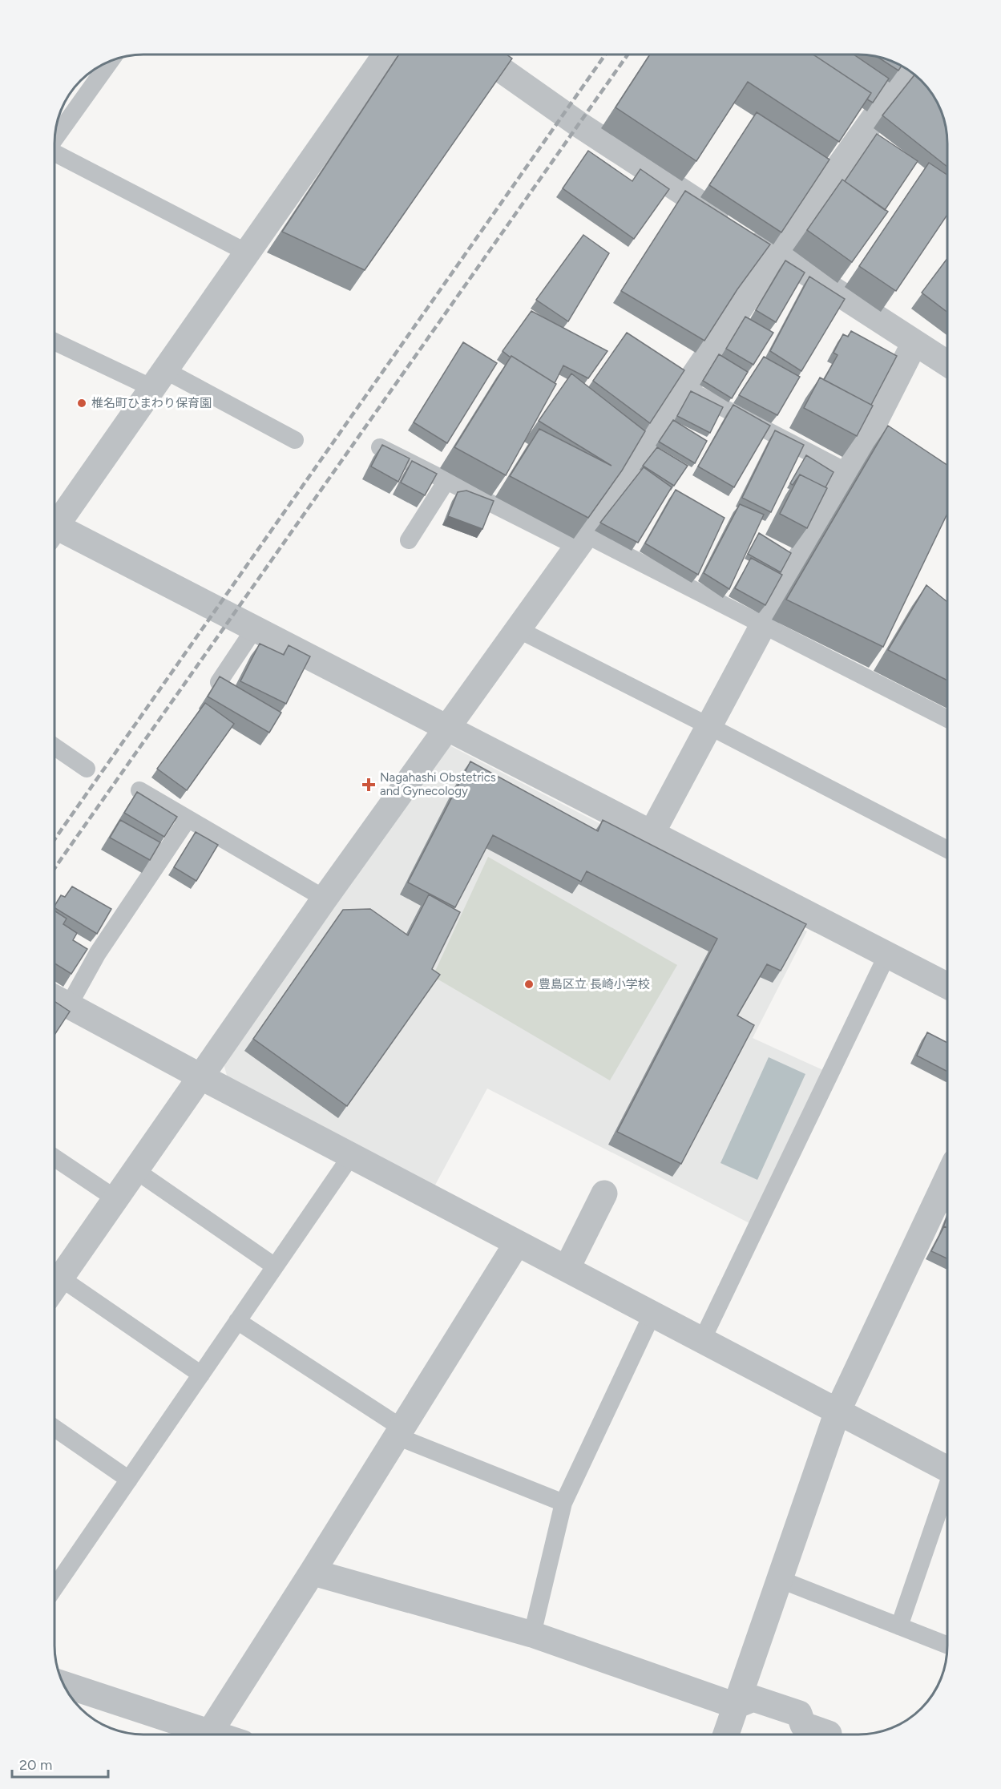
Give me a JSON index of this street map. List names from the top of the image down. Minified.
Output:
{"places":{"other":["椎名町ひまわり保育園","豊島区立 長崎小学校"],"health":["Nagahashi Obstetrics and Gynecology"]},"scale_bar":"20 m"}
